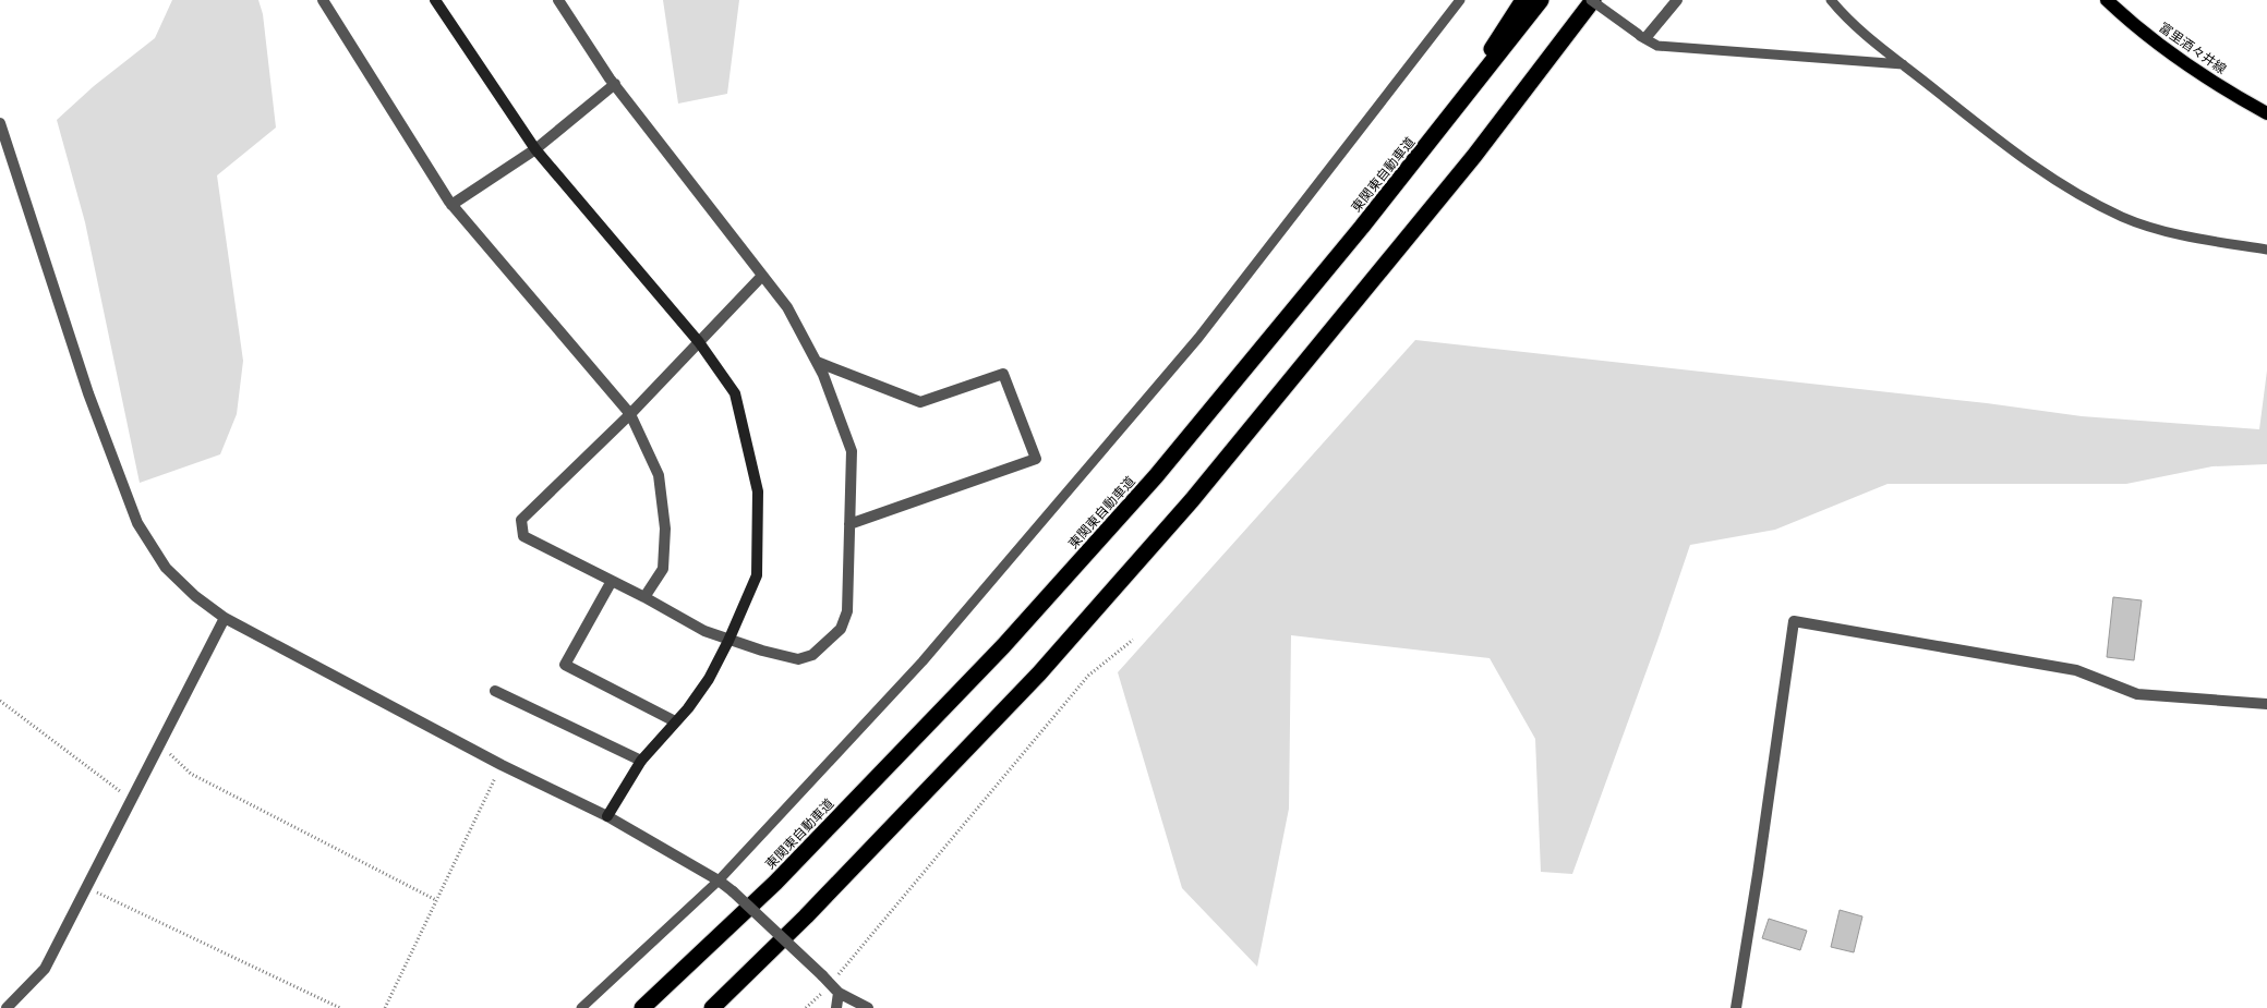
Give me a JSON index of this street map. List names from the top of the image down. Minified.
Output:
{"streets":{"highway":["東関東自動車道"],"main road":["富里酒々井線"]}}
